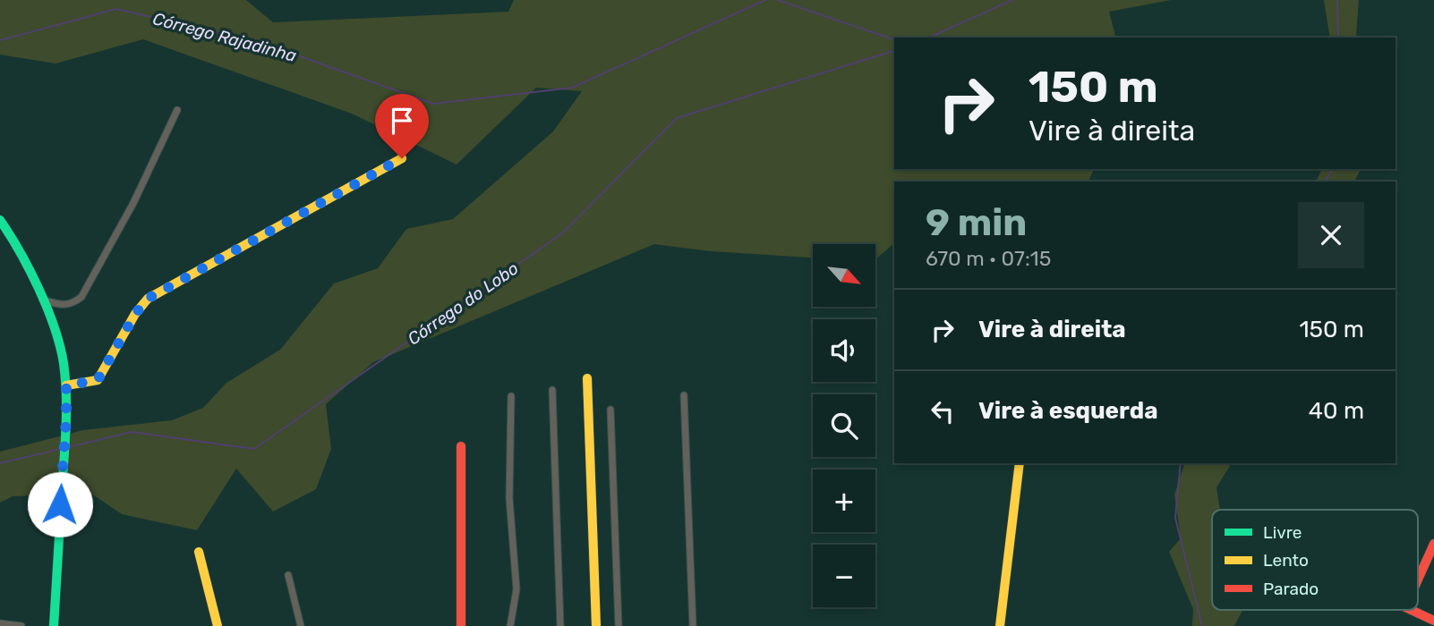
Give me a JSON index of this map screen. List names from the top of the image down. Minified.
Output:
{"water":["Córrego Rajadinha","Córrego do Lobo"],"legend":["Livre","Lento","Parado"],"north":"bottom right","page":{"turn":["150 m","Vire à direita"],"heading":["9 min","670 m · 07:15"],"map_buttons":["+","−"],"list":[{"name":"Vire à direita","value":"150 m"},{"name":"Vire à esquerda","value":"40 m"}]}}
